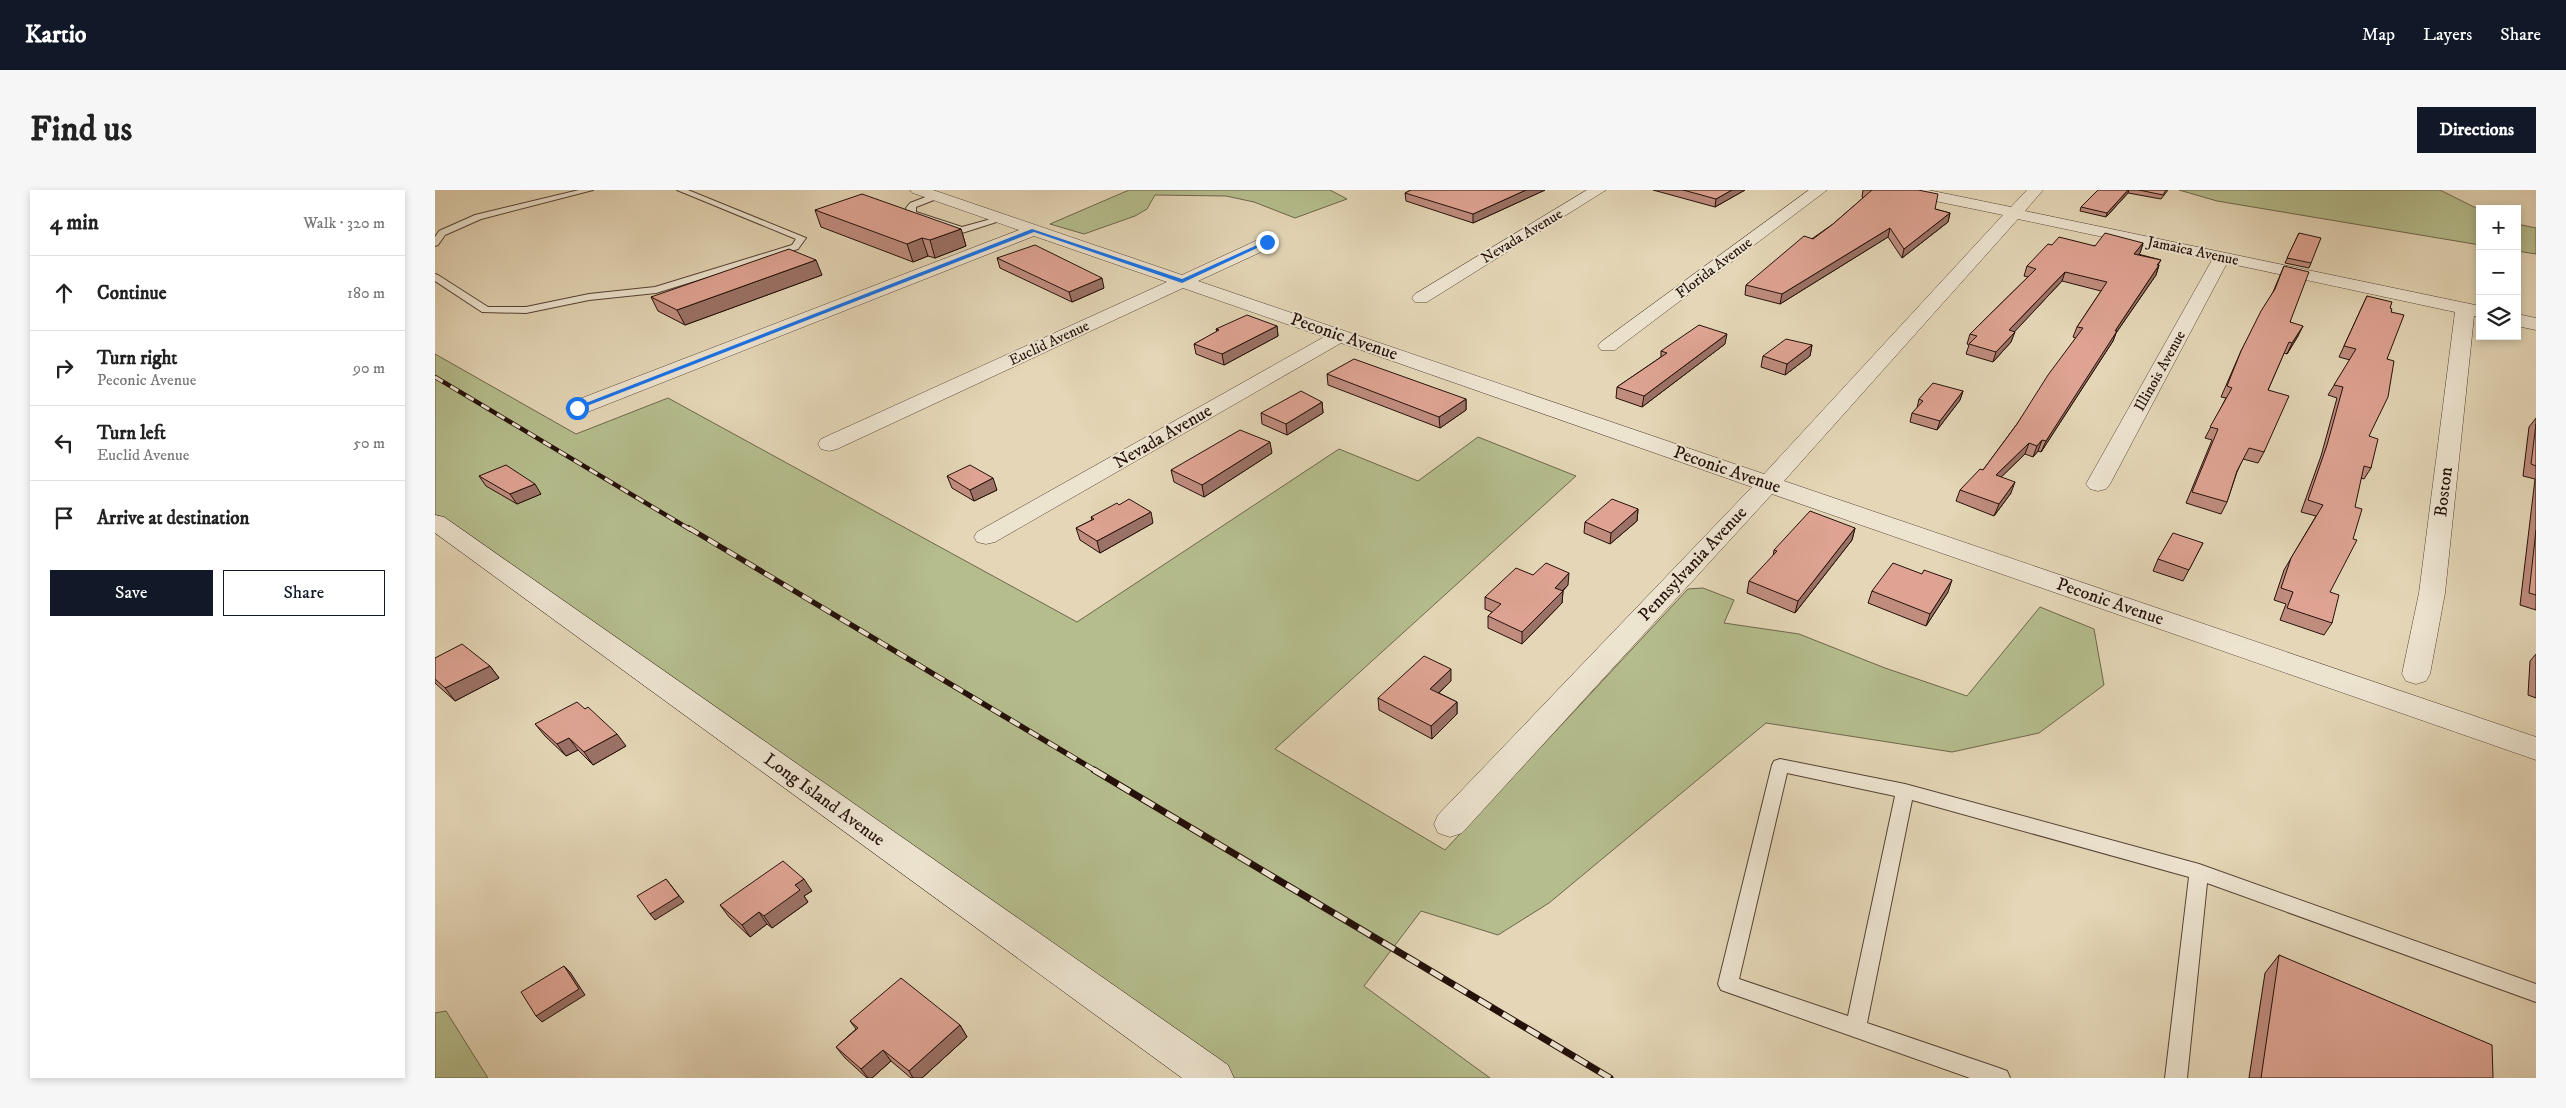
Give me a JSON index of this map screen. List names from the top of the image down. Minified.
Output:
{"streets":{"street":["Nevada Avenue","Jamaica Avenue","Florida Avenue","Peconic Avenue","Euclid Avenue","Illinois Avenue","Boston","Pennsylvania Avenue","Long Island Avenue"]},"crossings":[["Nevada Avenue","Peconic Avenue"],["Jamaica Avenue","Illinois Avenue"],["Jamaica Avenue","Boston"],["Jamaica Avenue","Pennsylvania Avenue"],["Peconic Avenue","Euclid Avenue"],["Peconic Avenue","Pennsylvania Avenue"]],"page":{"header":"Kartio","nav":["Map","Layers","Share"],"buttons":["Directions",["Save","Share"]],"title":"Find us","heading":["4 min","Walk · 320 m"],"map_buttons":["+","−"],"list":[["Continue","180 m"],["Turn right","Peconic Avenue","90 m"],["Turn left","Euclid Avenue","50 m"],"Arrive at destination"]}}
